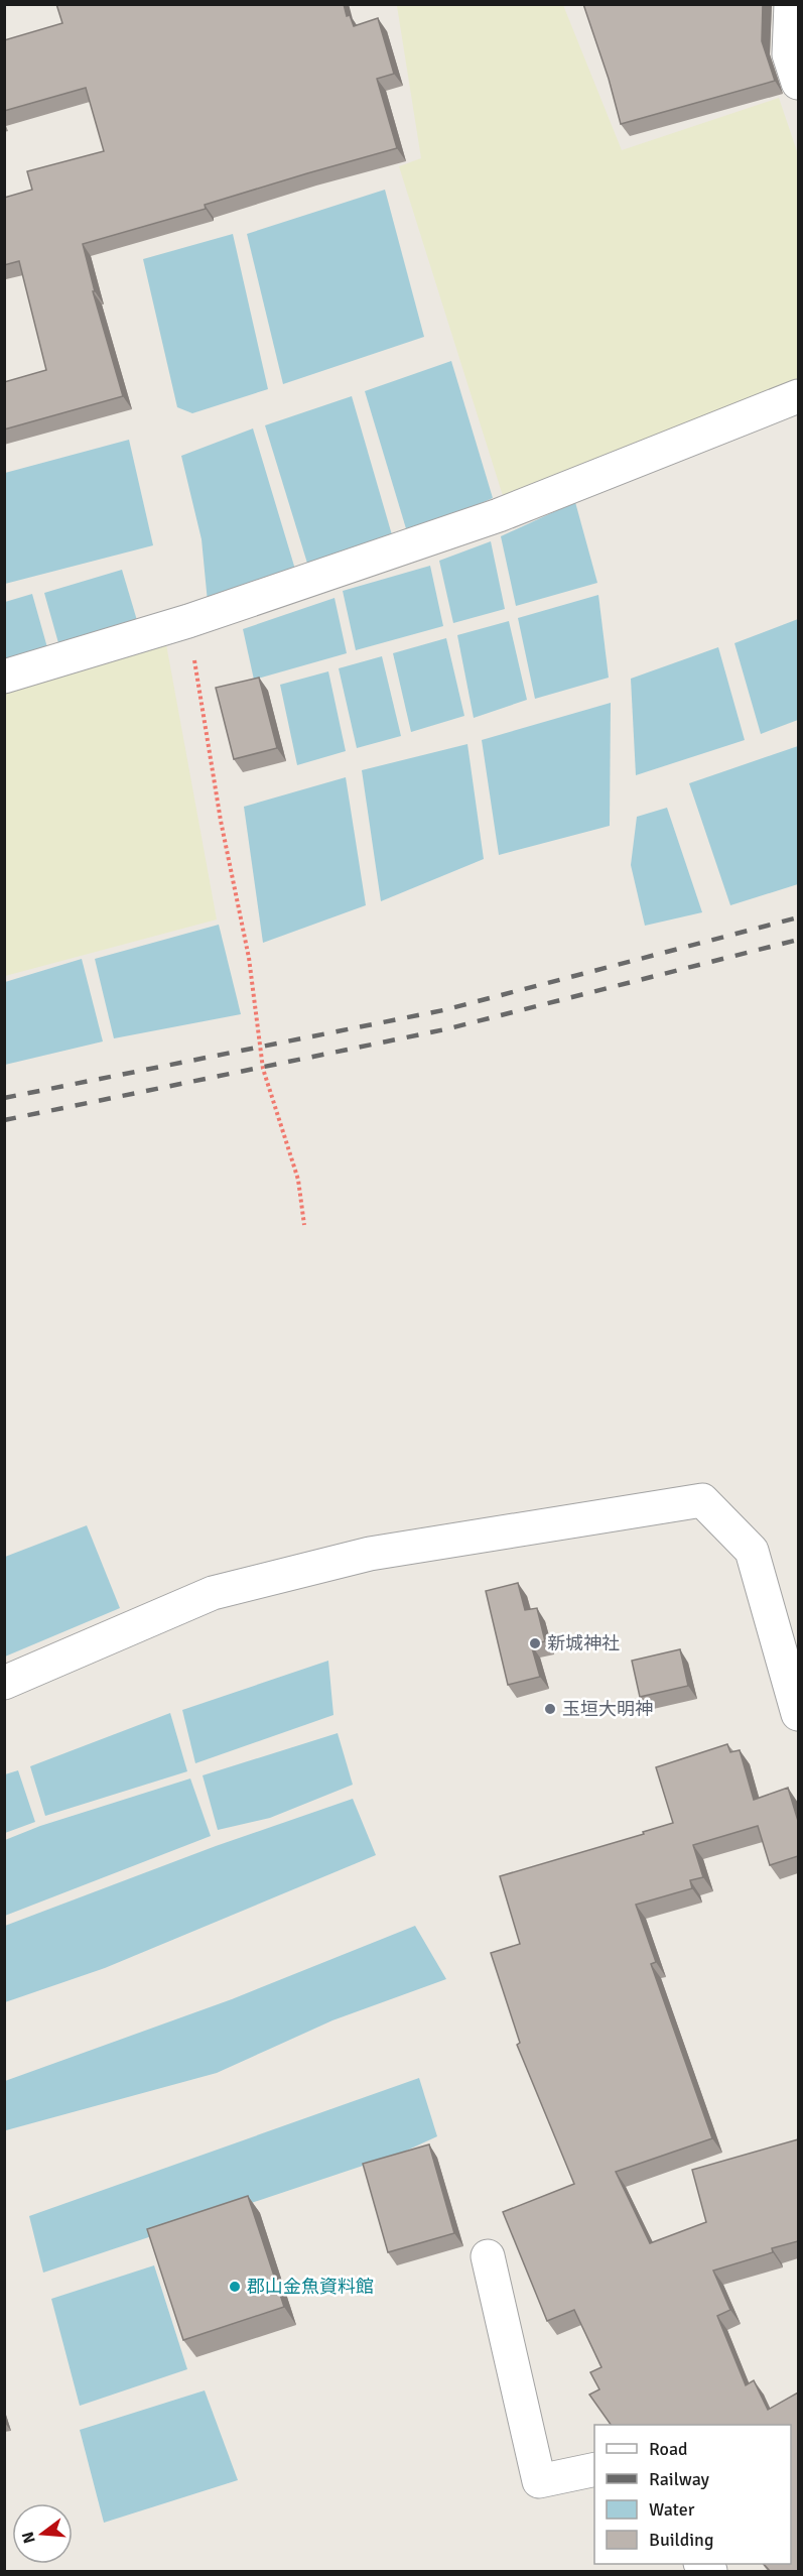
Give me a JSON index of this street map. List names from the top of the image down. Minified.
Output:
{"places":["新城神社","玉垣大明神","郡山金魚資料館"],"legend":["Road","Railway","Water","Building"],"north":"left"}
